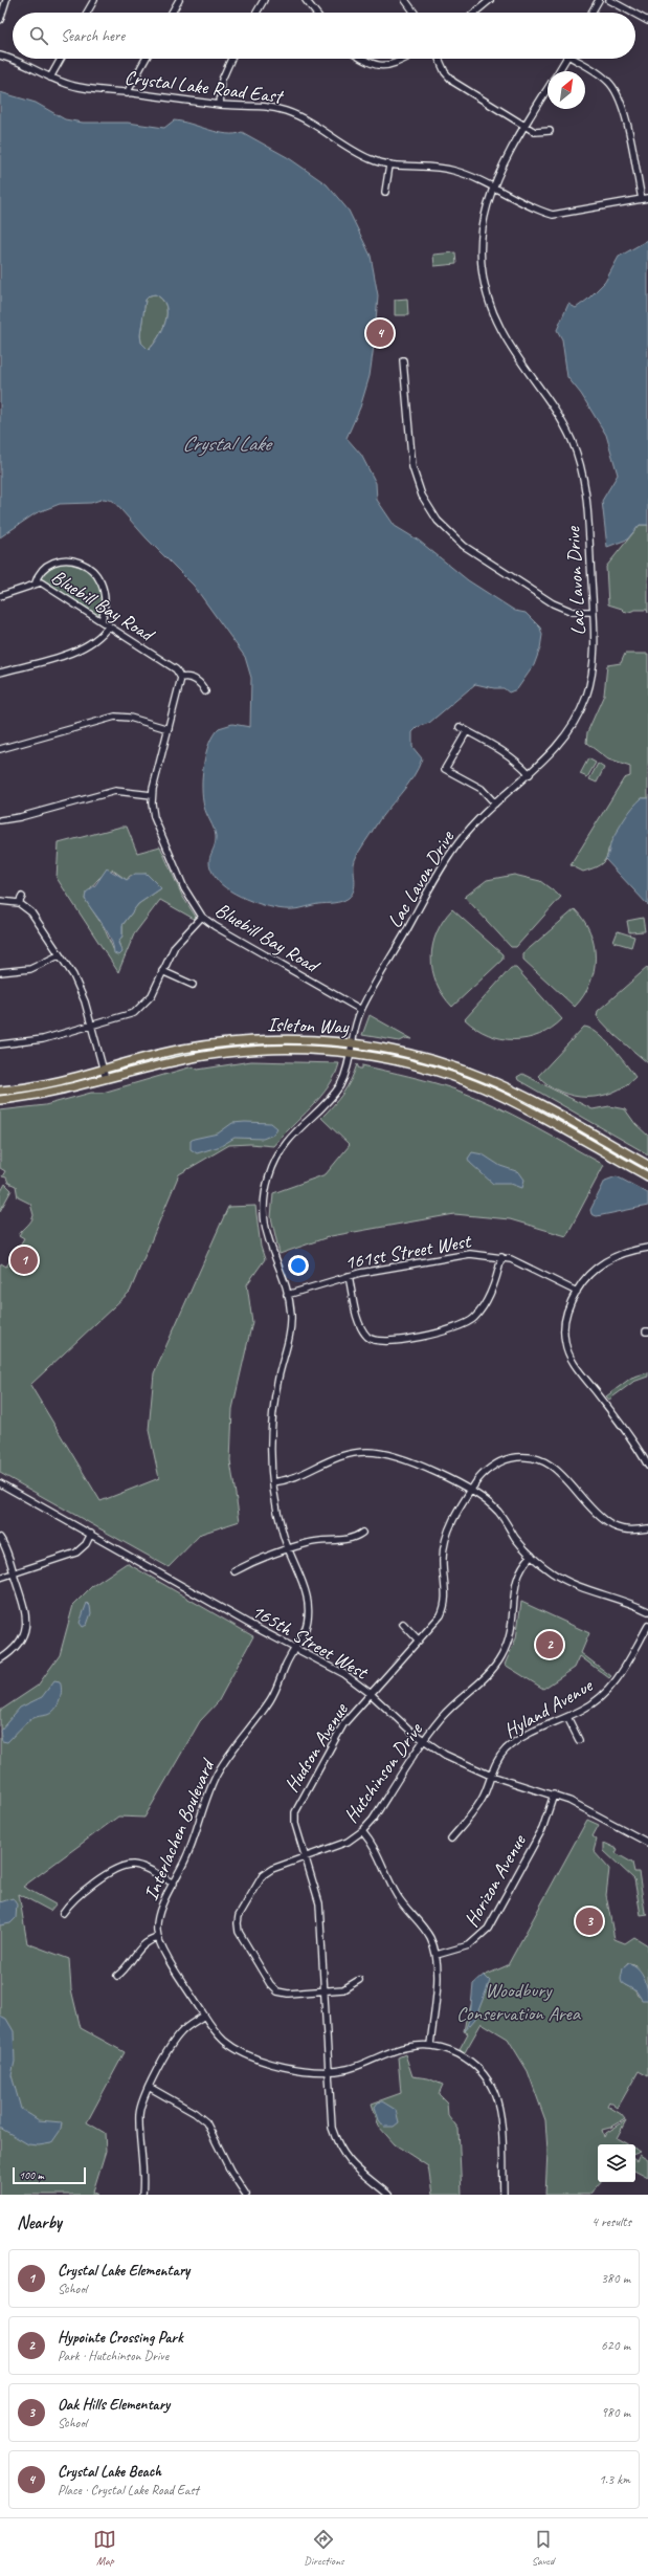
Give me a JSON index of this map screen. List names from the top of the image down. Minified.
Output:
{"streets":{"main road":["Isleton Way"],"street":["Crystal Lake Road East","Lac Lavon Drive","Bluebill Bay Road","161st Street West","165th Street West","Hyland Avenue","Hudson Avenue","Hutchinson Drive","Interlachen Boulevard","Horizon Avenue"]},"crossings":[["Crystal Lake Road East","Lac Lavon Drive"],["Lac Lavon Drive","Bluebill Bay Road"],["Lac Lavon Drive","Isleton Way"],["Lac Lavon Drive","Interlachen Boulevard"],["Isleton Way","Interlachen Boulevard"],["161st Street West","Interlachen Boulevard"],["165th Street West","Hyland Avenue"],["165th Street West","Hudson Avenue"],["165th Street West","Hutchinson Drive"],["165th Street West","Interlachen Boulevard"],["165th Street West","Horizon Avenue"],["Hudson Avenue","Hutchinson Drive"]],"water":["Crystal Lake"],"parks":["Woodbury Conservation Area"],"scale_bar":"100 m","north":"top right","page":{"search":"Search here","pins":["4","1","2","3"],"scale":"100 m","heading":["Nearby","4 results"],"list":[{"mark":"1","name":"Crystal Lake Elementary","note":"School","value":"380 m"},{"mark":"2","name":"Hypointe Crossing Park","note":"Park · Hutchinson Drive","value":"620 m"},{"mark":"3","name":"Oak Hills Elementary","note":"School","value":"980 m"},{"mark":"4","name":"Crystal Lake Beach","note":"Place · Crystal Lake Road East","value":"1.3 km"}],"nav":["Map","Directions","Saved"]}}
